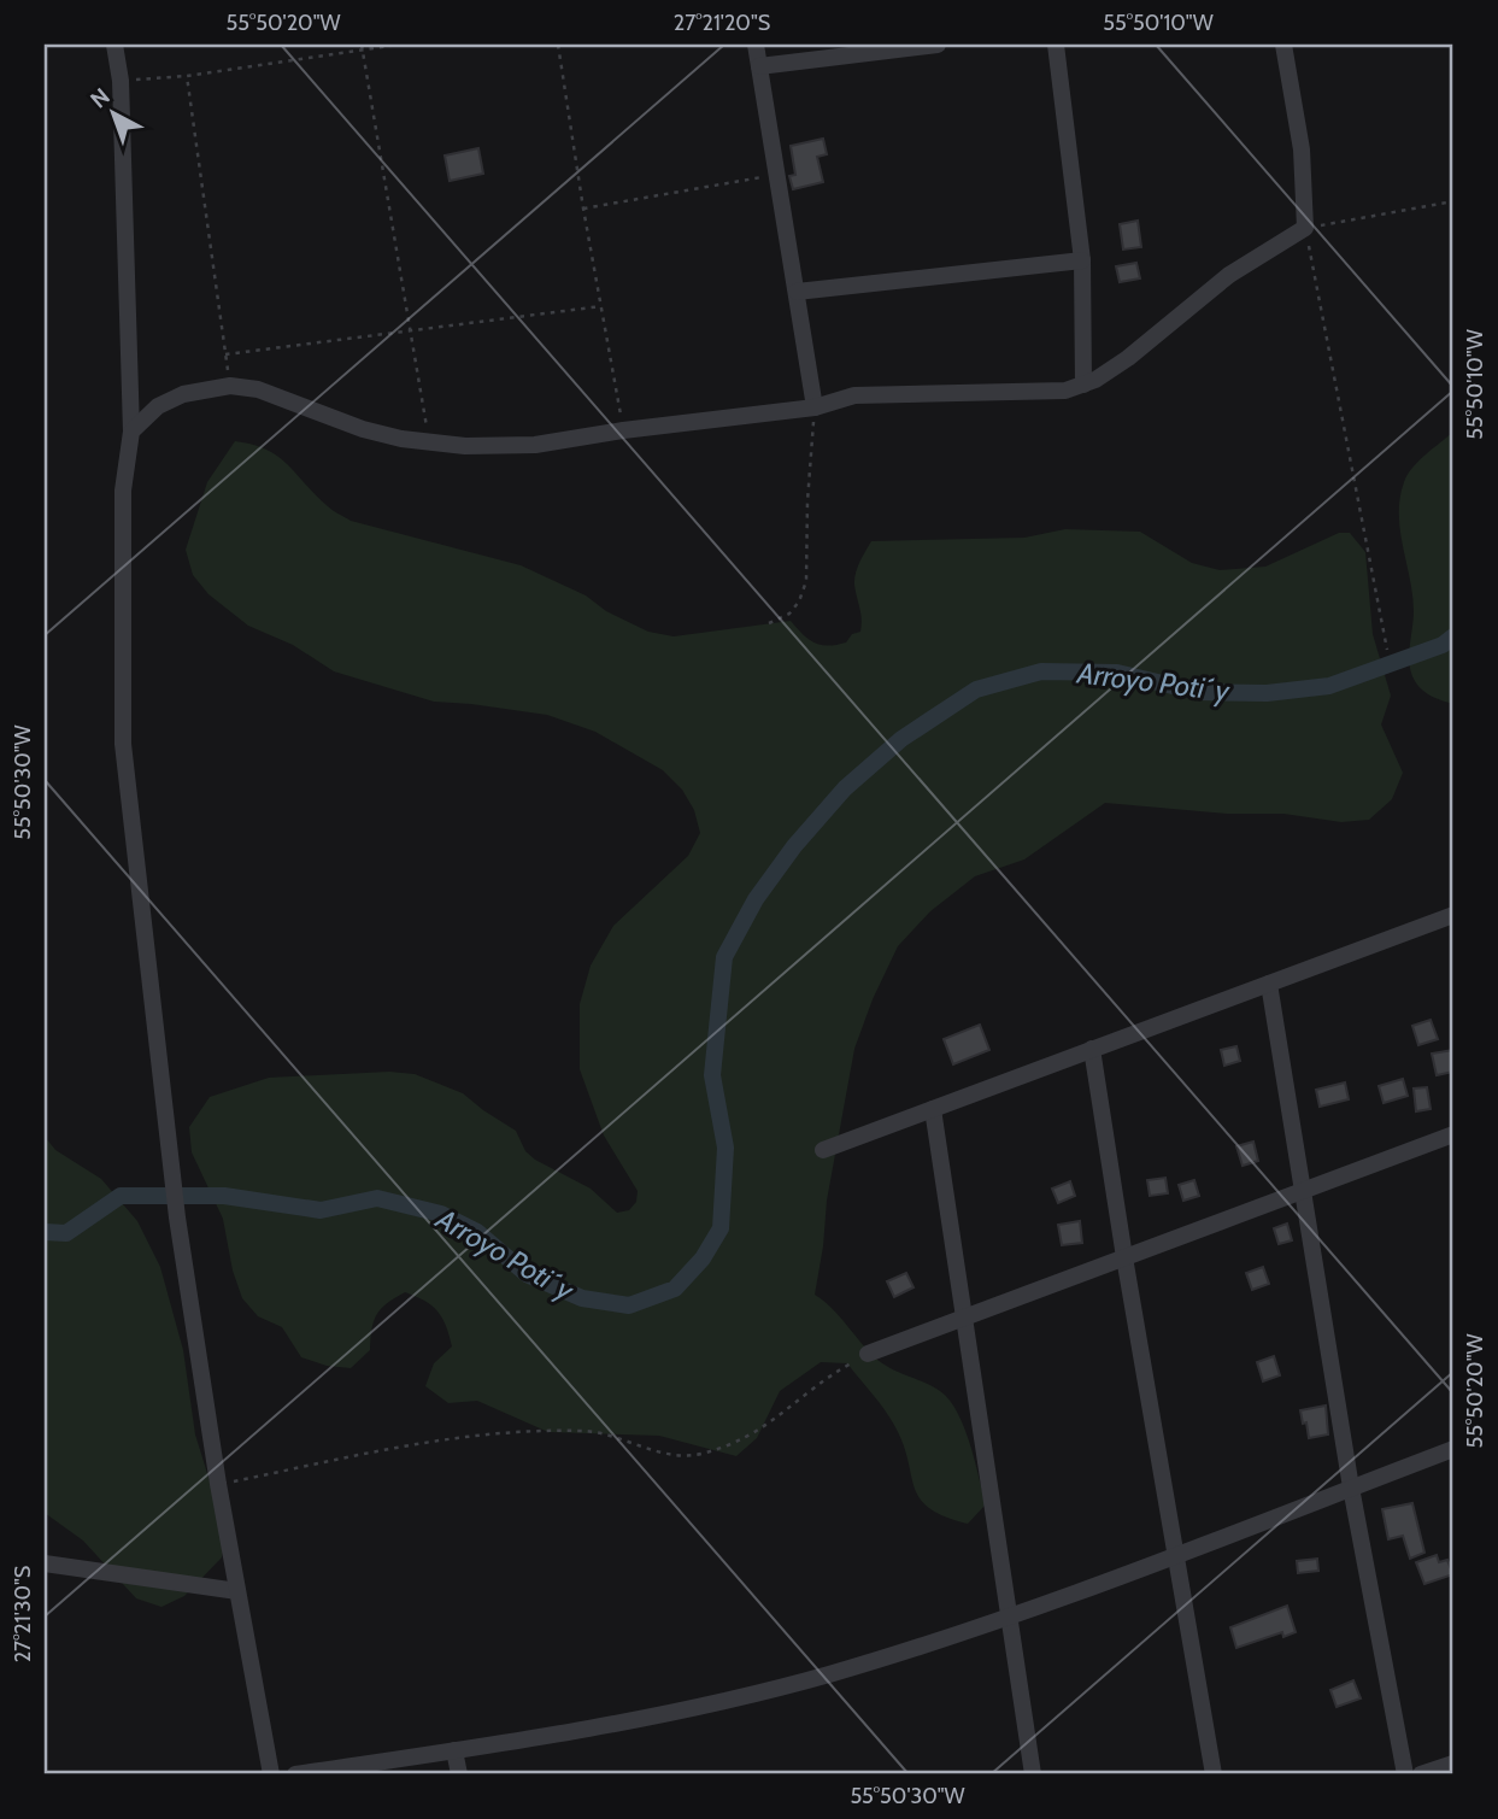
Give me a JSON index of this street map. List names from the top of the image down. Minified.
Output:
{"water":["Arroyo Poti´y"],"north":"top left","coordinates":["55°50'20\"W","27°21'20\"S","55°50'10\"W","55°50'30\"W","27°21'30\"S"]}
